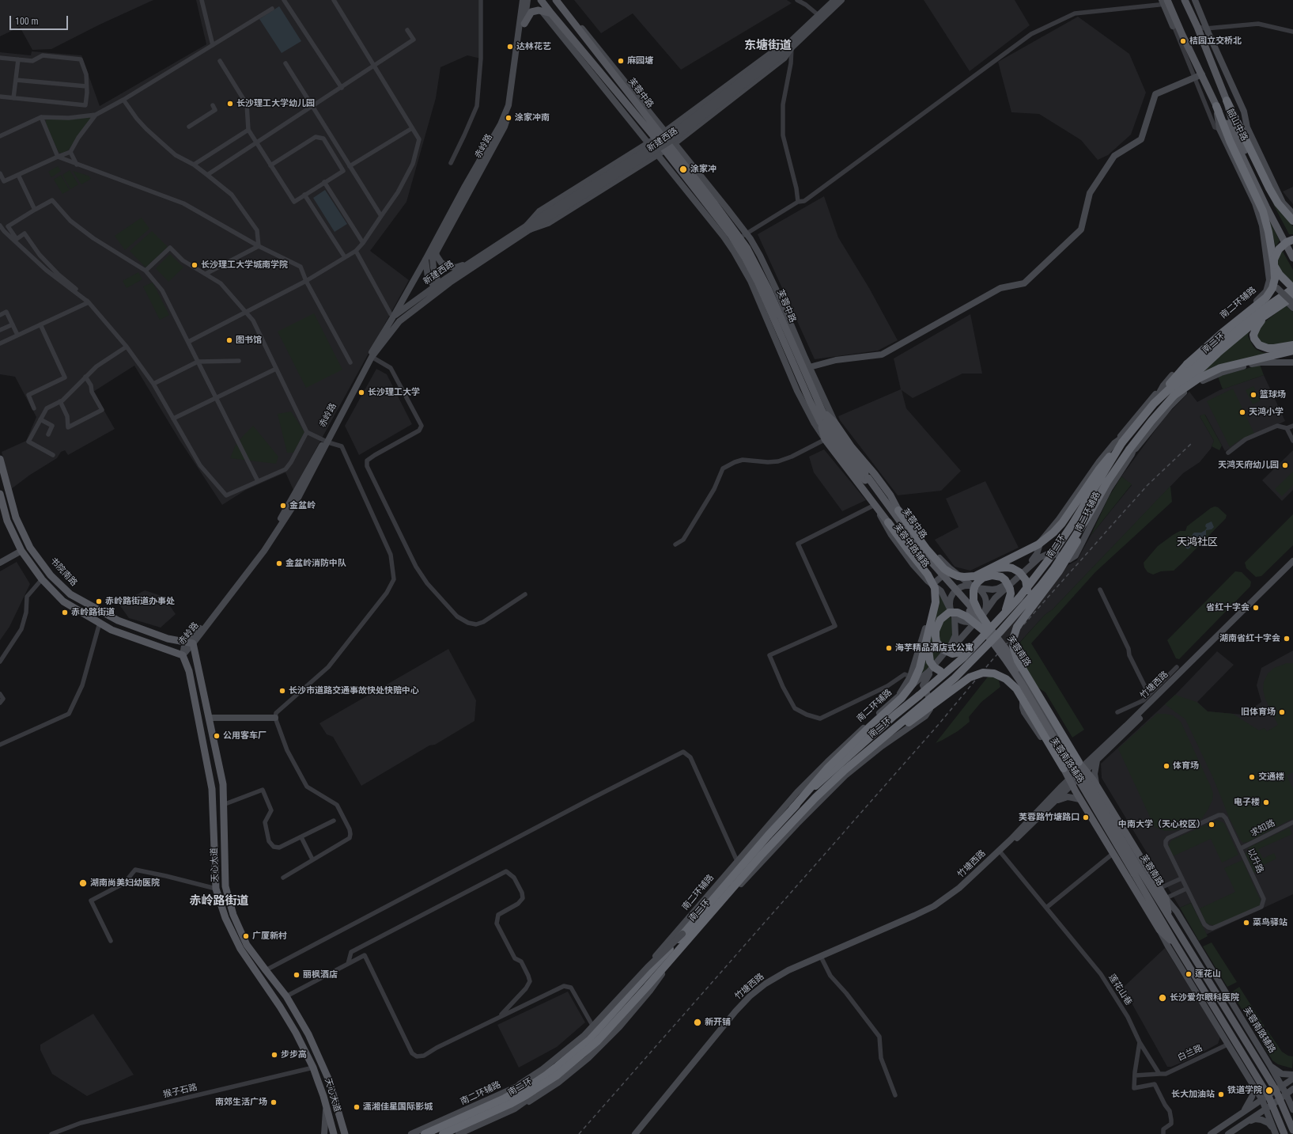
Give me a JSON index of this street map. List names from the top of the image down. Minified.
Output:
{"streets":{"highway":["南二环"],"main road":["芙蓉中路","韶山中路","书院南路","芙蓉南路","天心大道"],"street":["新建西路","赤岭路","南二环辅路","芙蓉中路辅路","竹塘西路","芙蓉南路辅路","求知路","以升路","莲花山巷","白兰路","猴子石路"]},"crossings":[["芙蓉中路","新建西路"],["芙蓉中路","芙蓉南路"],["芙蓉中路","芙蓉南路辅路"],["新建西路","赤岭路"],["赤岭路","书院南路"],["赤岭路","天心大道"],["南二环辅路","南二环"],["南二环辅路","芙蓉中路辅路"],["南二环辅路","芙蓉南路辅路"],["芙蓉中路辅路","芙蓉南路辅路"],["书院南路","天心大道"],["芙蓉南路","芙蓉南路辅路"],["竹塘西路","芙蓉南路辅路"],["竹塘西路","莲花山巷"],["求知路","以升路"],["天心大道","猴子石路"],["莲花山巷","白兰路"]],"districts":["东塘街道","天鸿社区","赤岭路街道"],"places":["桔园立交桥北","达林花艺","麻园塘","长沙理工大学幼儿园","涂家冲南","涂家冲","长沙理工大学城南学院","图书馆","长沙理工大学","篮球场","天鸿小学","天鸿天府幼儿园","金盆岭","金盆岭消防中队","赤岭路街道办事处","省红十字会","赤岭路街道","湖南省红十字会","海芋精品酒店式公寓","长沙市道路交通事故快处快赔中心","旧体育场","公用客车厂","体育场","交通楼","电子楼","芙蓉路竹塘路口","中南大学（天心校区）","湖南尚美妇幼医院","菜鸟驿站","广厦新村","莲花山","丽枫酒店","长沙爱尔眼科医院","新开铺","步步高","铁道学院","长大加油站","南郊生活广场","潇湘佳星国际影城"],"scale_bar":"100 m"}
